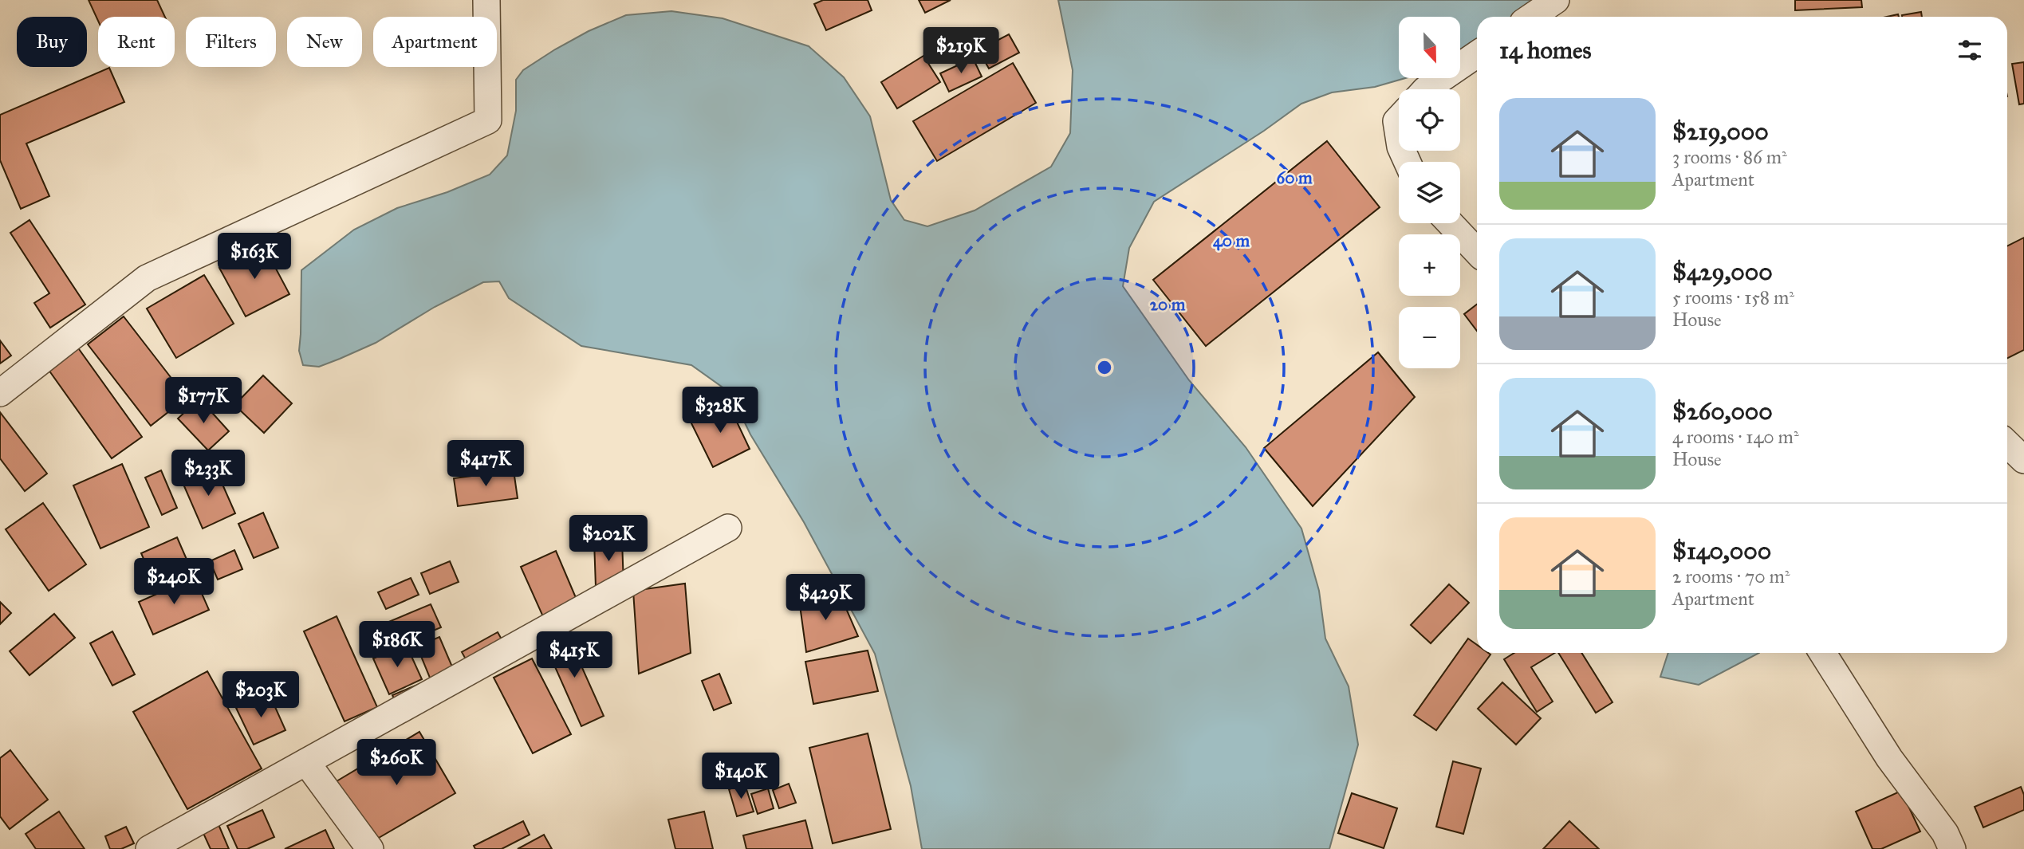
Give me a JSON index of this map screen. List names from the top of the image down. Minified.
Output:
{"north":"bottom","page":{"map_buttons":["+","−"],"chip":["Buy","Rent","Filters","New","Apartment"],"heading":"14 homes","price":["$219K","$163K","$177K","$328K","$417K","$233K","$202K","$240K","$429K","$186K","$415K","$203K","$260K","$140K"],"list":[{"name":"$219,000","note":"3 rooms · 86 m² · Apartment"},{"name":"$429,000","note":"5 rooms · 158 m² · House"},{"name":"$260,000","note":"4 rooms · 140 m² · House"},{"name":"$140,000","note":"2 rooms · 70 m² · Apartment"}]},"rings":["60 m","40 m","20 m"]}
